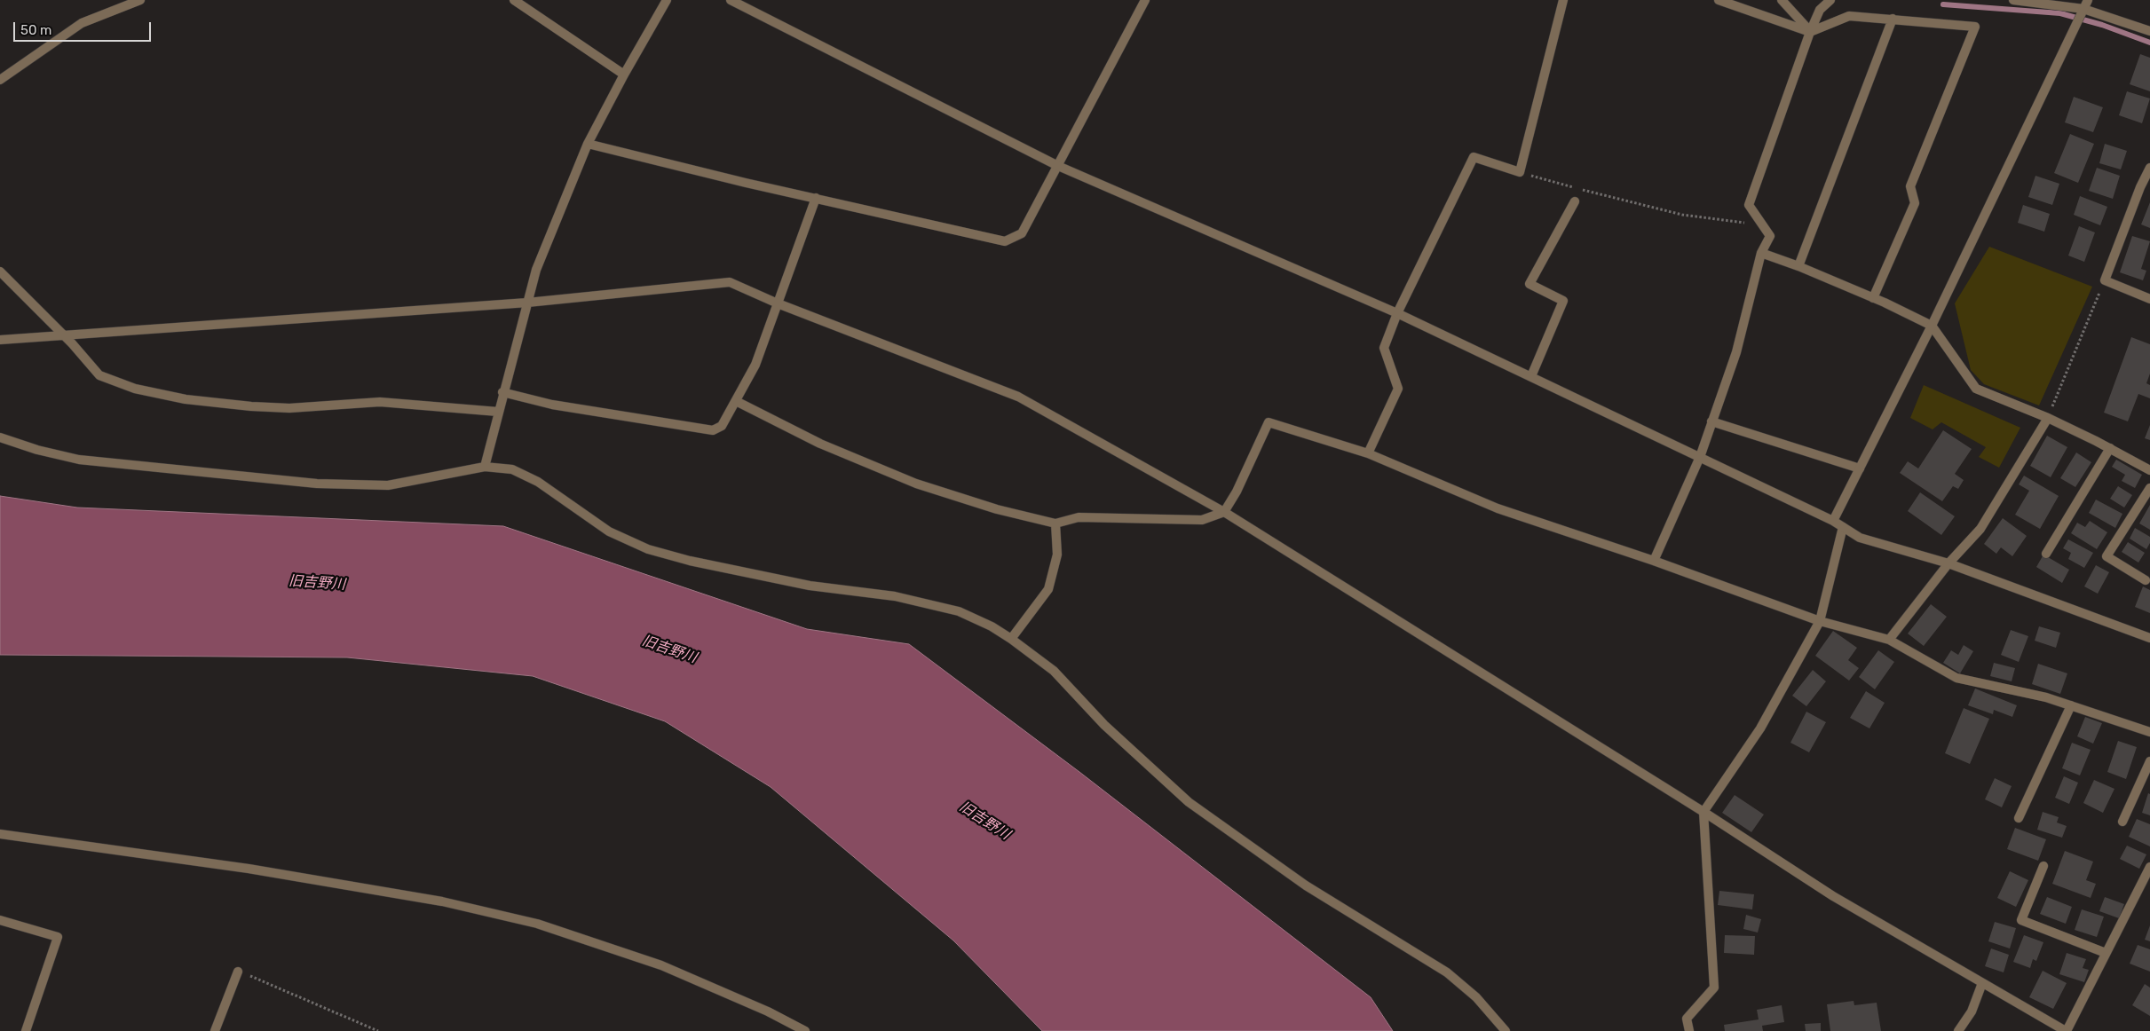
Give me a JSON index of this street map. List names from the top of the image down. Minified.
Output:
{"water":["旧吉野川"],"scale_bar":"50 m"}
